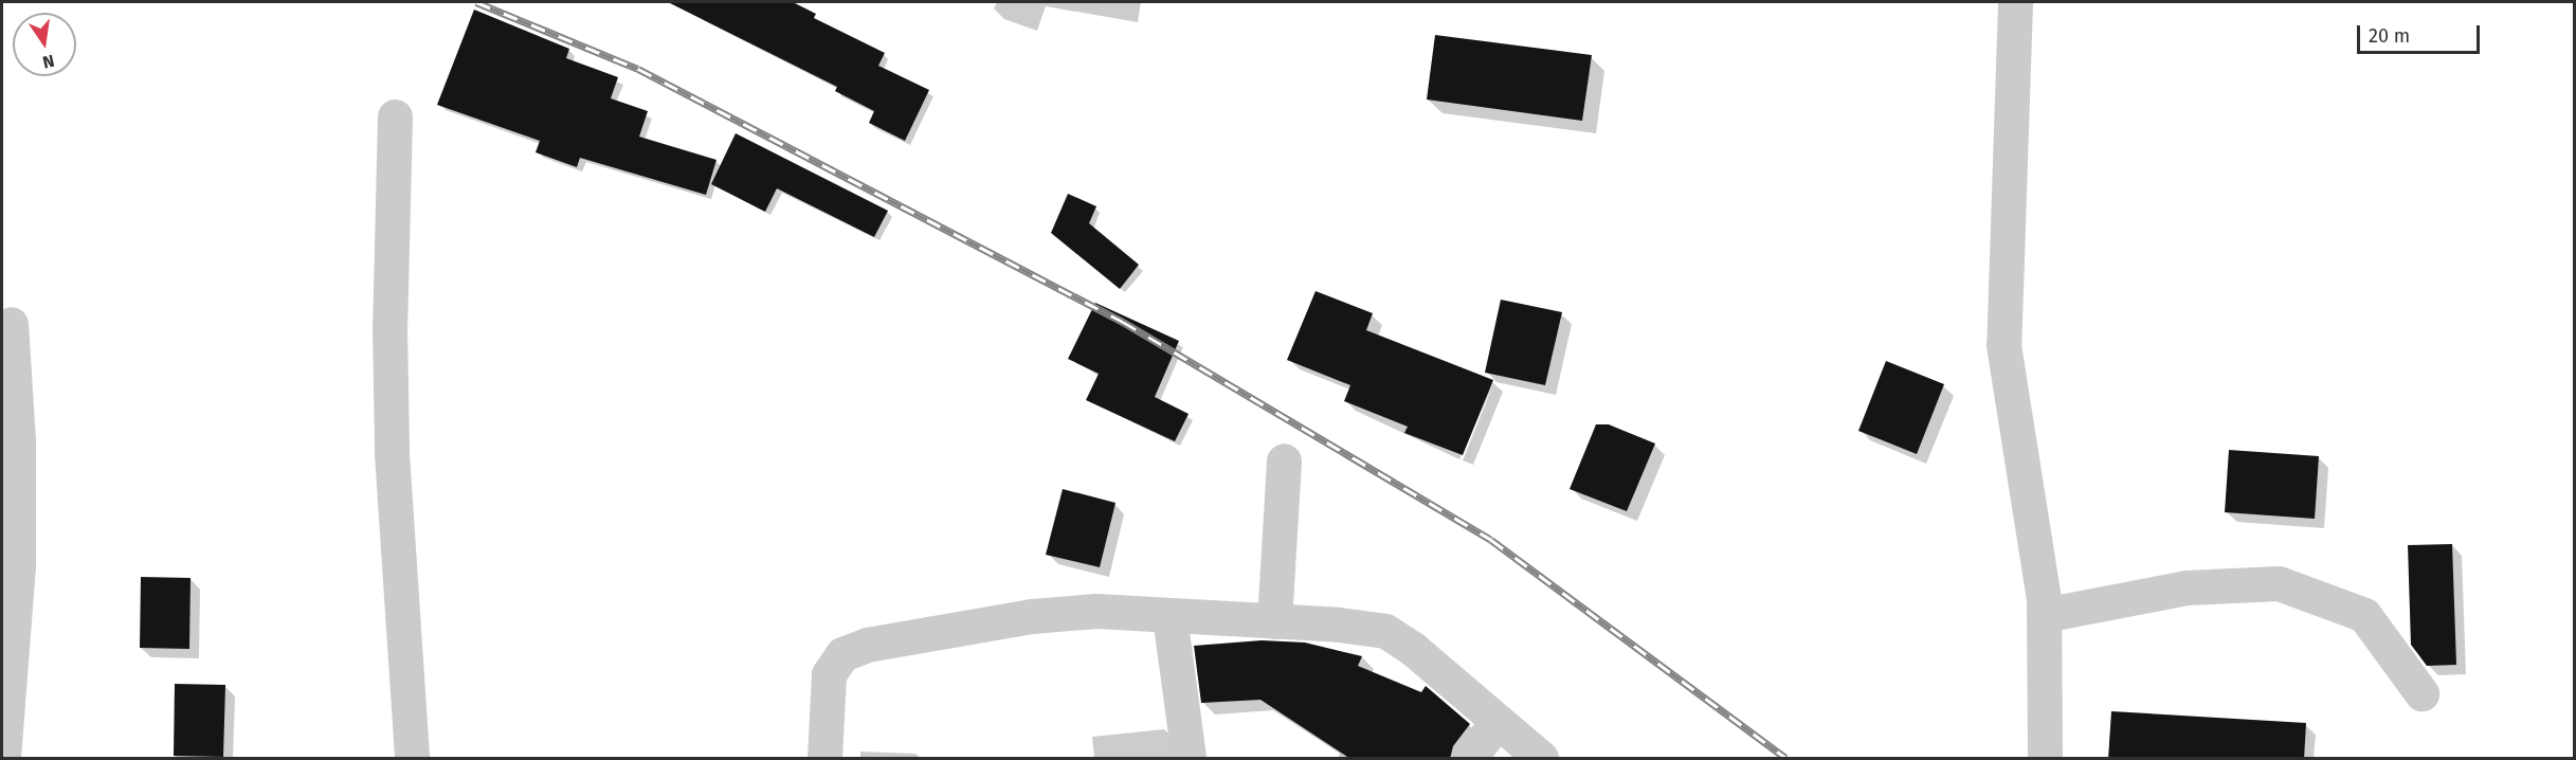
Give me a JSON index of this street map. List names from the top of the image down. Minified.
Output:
{"scale_bar":"20 m","north":"bottom"}
